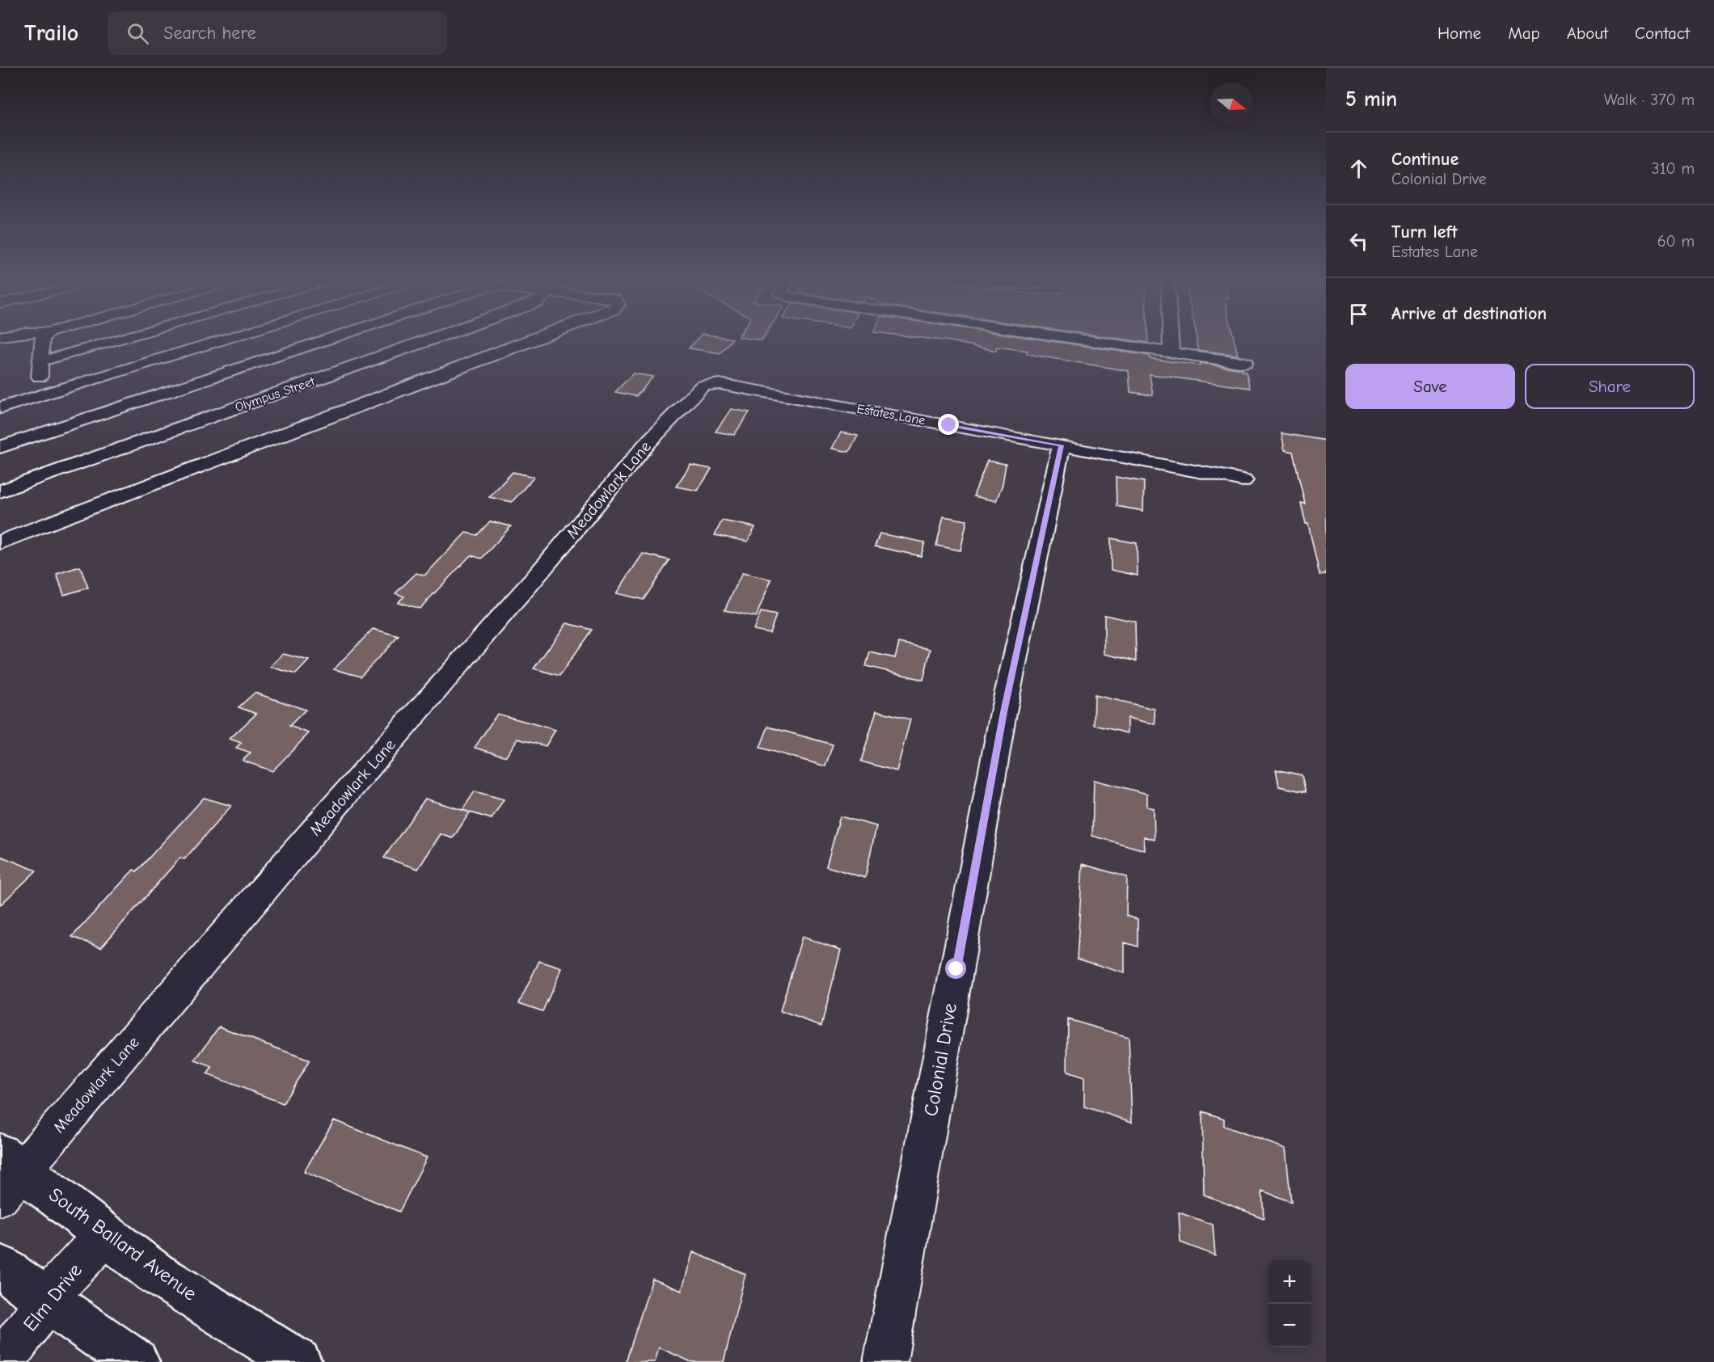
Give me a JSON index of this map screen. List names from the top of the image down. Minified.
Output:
{"streets":{"main road":["South Ballard Avenue"],"street":["Olympus Street","Estates Lane","Meadowlark Lane","Colonial Drive","Elm Drive"]},"crossings":[["Estates Lane","Meadowlark Lane"],["Estates Lane","Colonial Drive"],["Meadowlark Lane","South Ballard Avenue"],["South Ballard Avenue","Elm Drive"]],"north":"right","page":{"header":"Trailo","search":"Search here","nav":["Home","Map","About","Contact"],"heading":["5 min","Walk · 370 m"],"list":[["Continue","Colonial Drive","310 m"],["Turn left","Estates Lane","60 m"],"Arrive at destination"],"buttons":["Save","Share"],"map_buttons":["+","−"]}}
